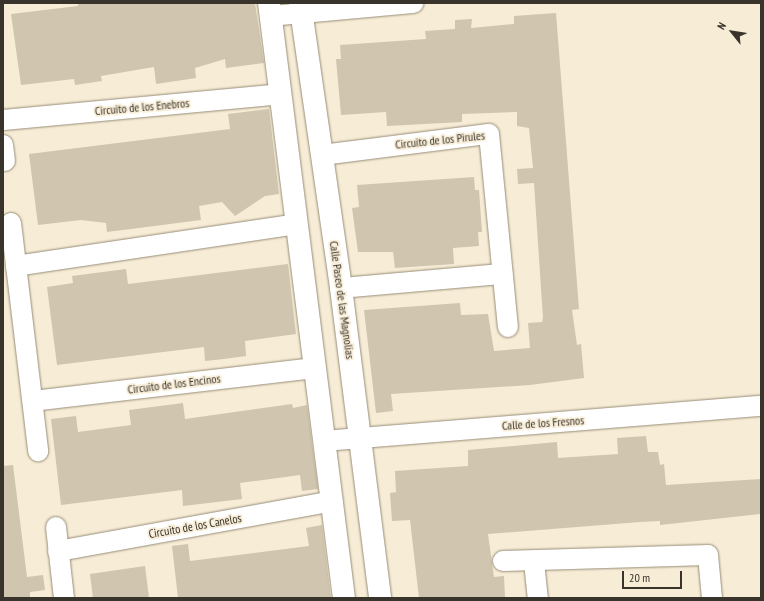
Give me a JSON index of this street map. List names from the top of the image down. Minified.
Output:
{"streets":{"street":["Circuito de los Enebros","Circuito de los Pirules","Calle Paseo de las Magnolias","Circuito de los Encinos","Calle de los Fresnos","Circuito de los Canelos"]},"crossings":[["Circuito de los Pirules","Calle Paseo de las Magnolias"],["Calle Paseo de las Magnolias","Calle de los Fresnos"]],"scale_bar":"20 m","north":"top left"}
